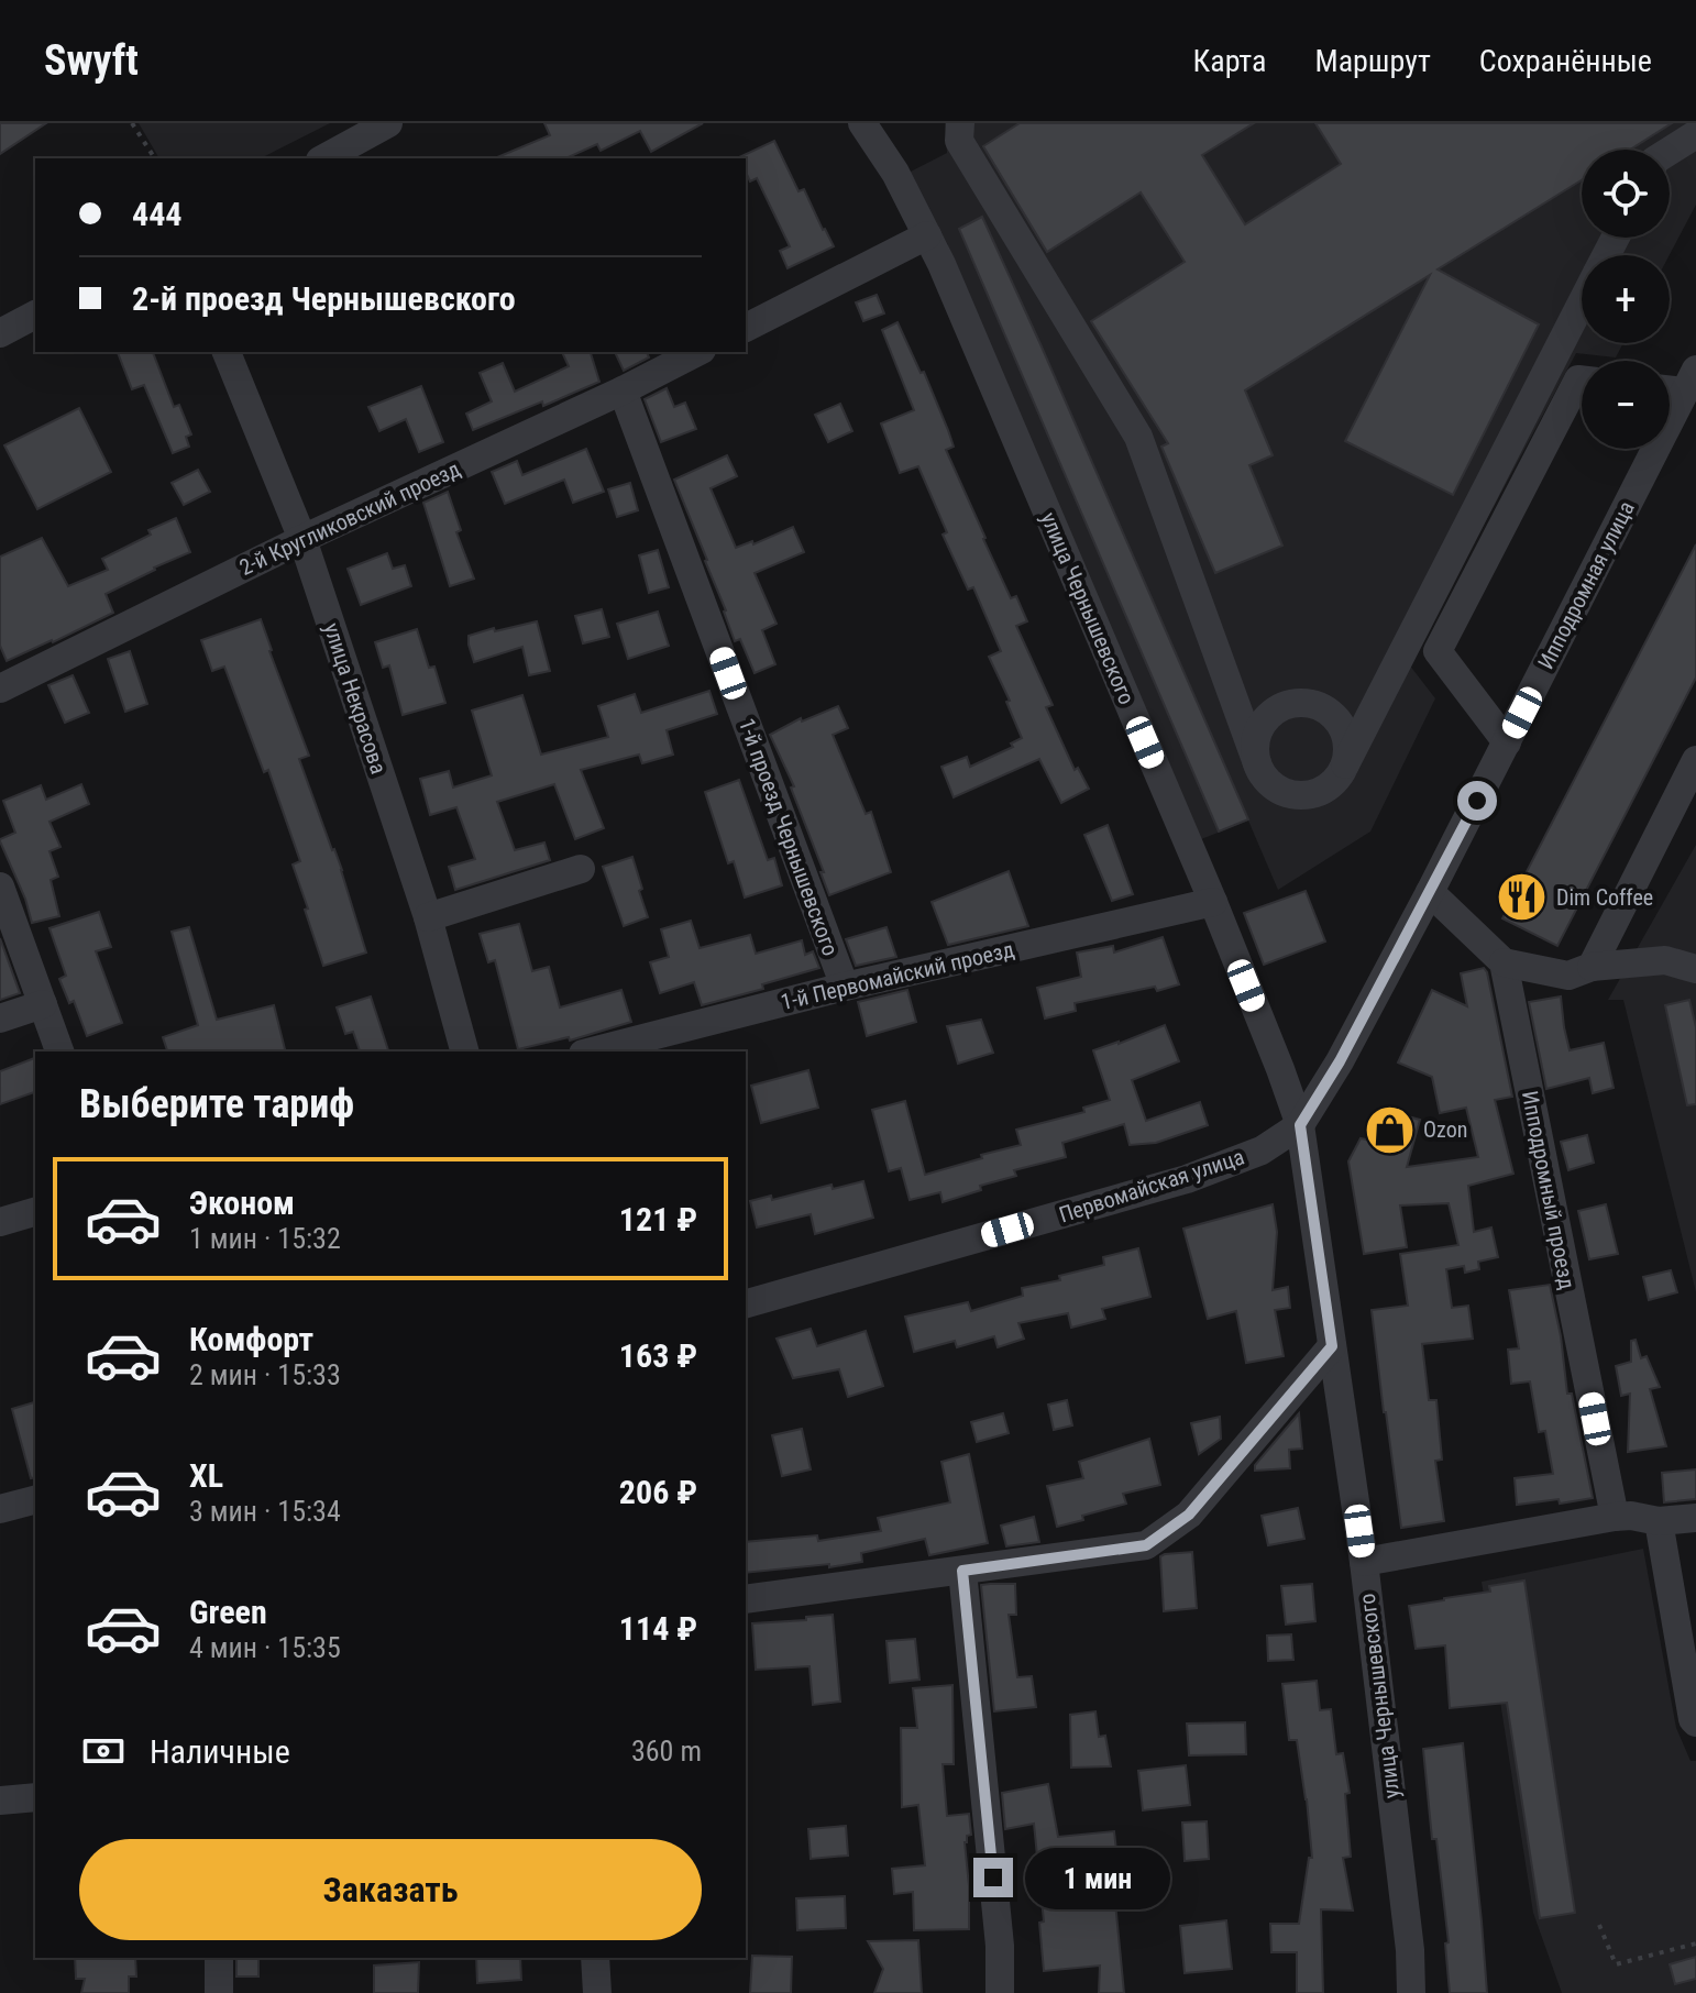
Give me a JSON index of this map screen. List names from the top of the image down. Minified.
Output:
{"streets":{"street":["2-й Кругликовский проезд","Ипподромная улица","улица Чернышевского","улица Некрасова","1-й проезд Чернышевского","1-й Первомайский проезд","Первомайская улица","Ипподромный проезд"]},"crossings":[["2-й Кругликовский проезд","улица Некрасова"],["2-й Кругликовский проезд","1-й проезд Чернышевского"],["Ипподромная улица","улица Чернышевского"],["Ипподромная улица","Первомайская улица"],["улица Чернышевского","1-й Первомайский проезд"],["улица Чернышевского","Первомайская улица"],["1-й проезд Чернышевского","1-й Первомайский проезд"]],"places":{"restaurant":["Dim Coffee"],"shop":["Ozon"]},"page":{"header":"Swyft","nav":["Карта","Маршрут","Сохранённые"],"map_buttons":["+","−"],"banner":["444","2-й проезд Чернышевского"],"heading":"Выберите тариф","list":[{"name":"Эконом","note":"1 мин · 15:32","value":"121 ₽"},{"name":"Комфорт","note":"2 мин · 15:33","value":"163 ₽"},{"name":"XL","note":"3 мин · 15:34","value":"206 ₽"},{"name":"Green","note":"4 мин · 15:35","value":"114 ₽"}],"pay":["Наличные","360 m"],"buttons":"Заказать","bubble":"1 мин"}}
